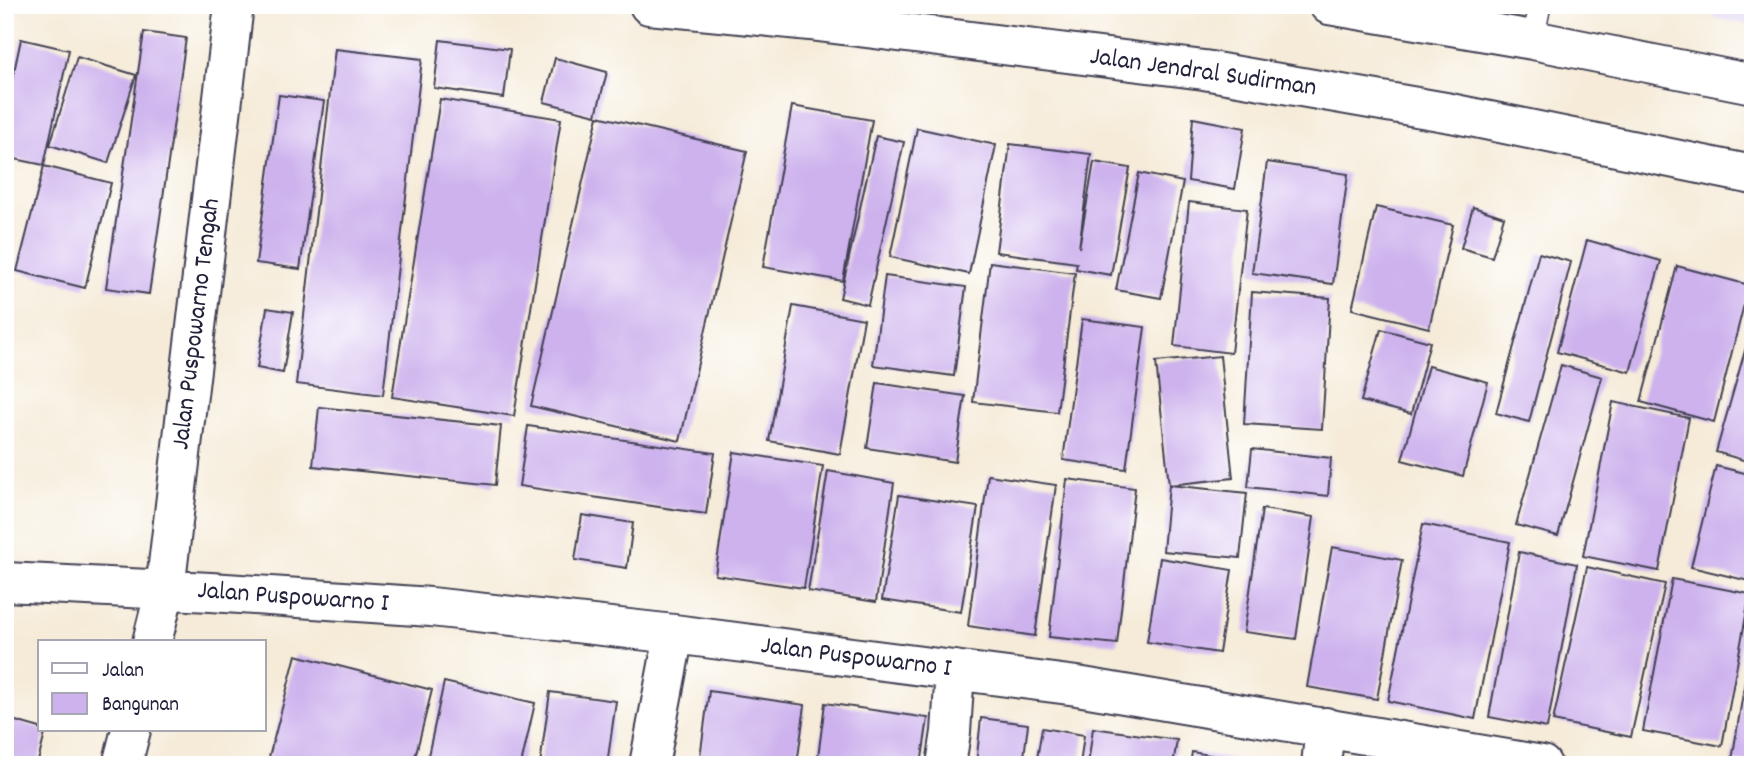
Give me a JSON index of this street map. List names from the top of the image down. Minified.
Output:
{"streets":{"main road":["Jalan Jendral Sudirman","Jalan Puspowarno Tengah","Jalan Puspowarno I"]},"crossings":[["Jalan Puspowarno Tengah","Jalan Puspowarno I"]],"legend":["Jalan","Bangunan"]}
